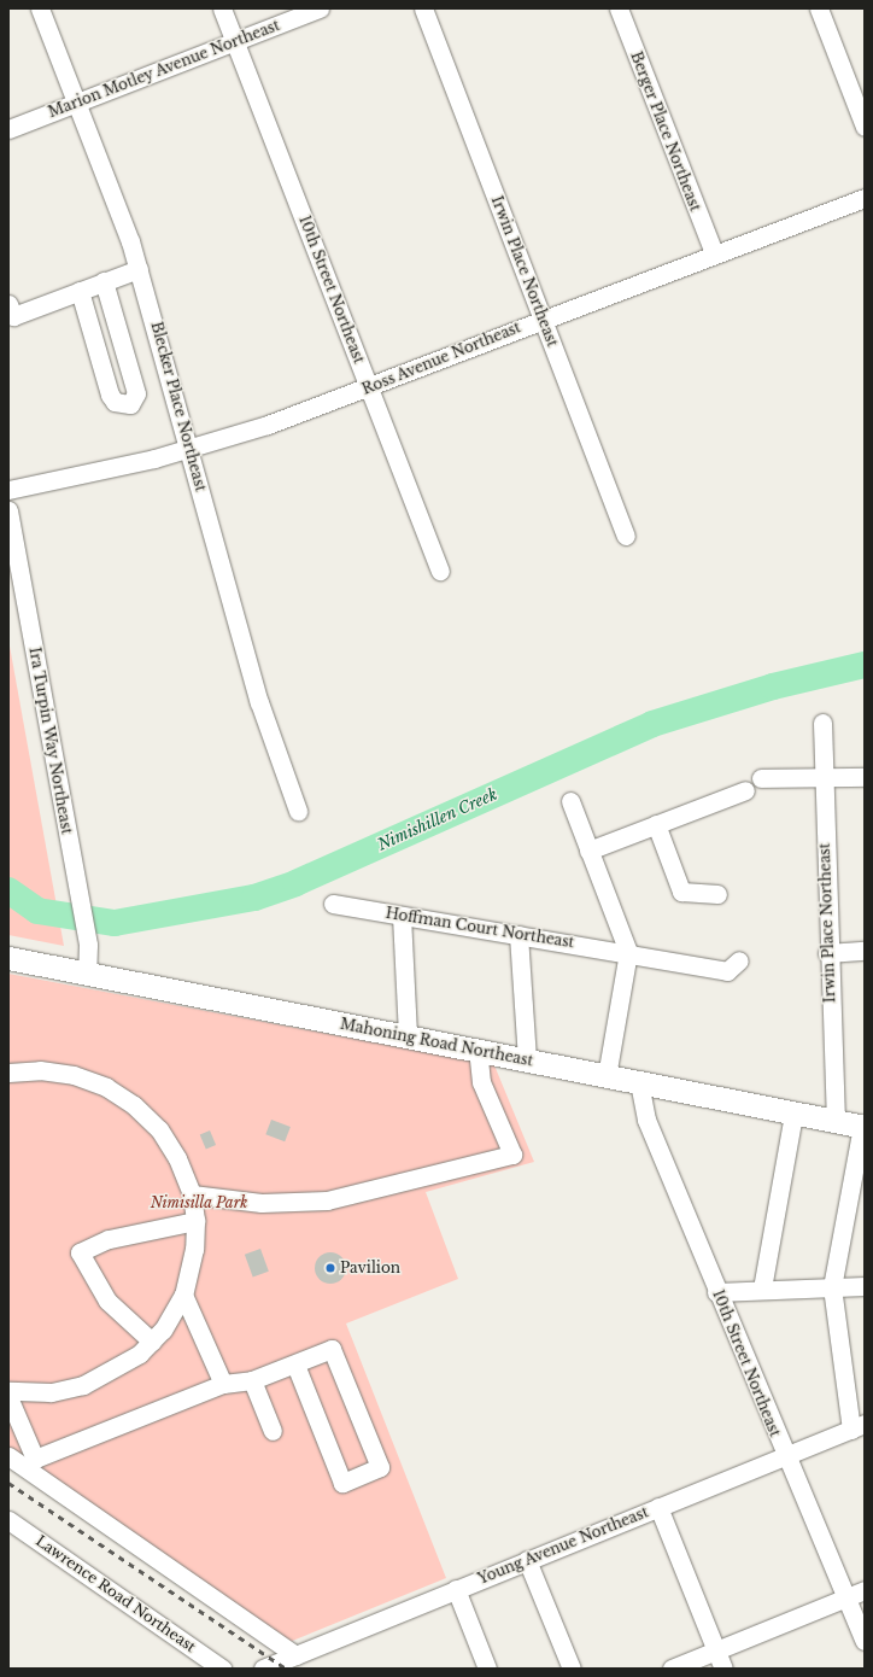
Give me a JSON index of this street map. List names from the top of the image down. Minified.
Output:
{"streets":{"main road":["Mahoning Road Northeast"],"street":["Marion Motley Avenue Northeast","Berger Place Northeast","Irwin Place Northeast","10th Street Northeast","Ross Avenue Northeast","Blecker Place Northeast","Ira Turpin Way Northeast","Hoffman Court Northeast","Young Avenue Northeast","Lawrence Road Northeast"]},"crossings":[["Marion Motley Avenue Northeast","10th Street Northeast"],["Marion Motley Avenue Northeast","Blecker Place Northeast"],["Berger Place Northeast","Ross Avenue Northeast"],["Irwin Place Northeast","Ross Avenue Northeast"],["Irwin Place Northeast","Mahoning Road Northeast"],["10th Street Northeast","Ross Avenue Northeast"],["10th Street Northeast","Mahoning Road Northeast"],["10th Street Northeast","Young Avenue Northeast"],["Ross Avenue Northeast","Blecker Place Northeast"],["Ira Turpin Way Northeast","Mahoning Road Northeast"]],"water":["Nimishillen Creek"],"parks":["Nimisilla Park"],"places":["Pavilion"]}
